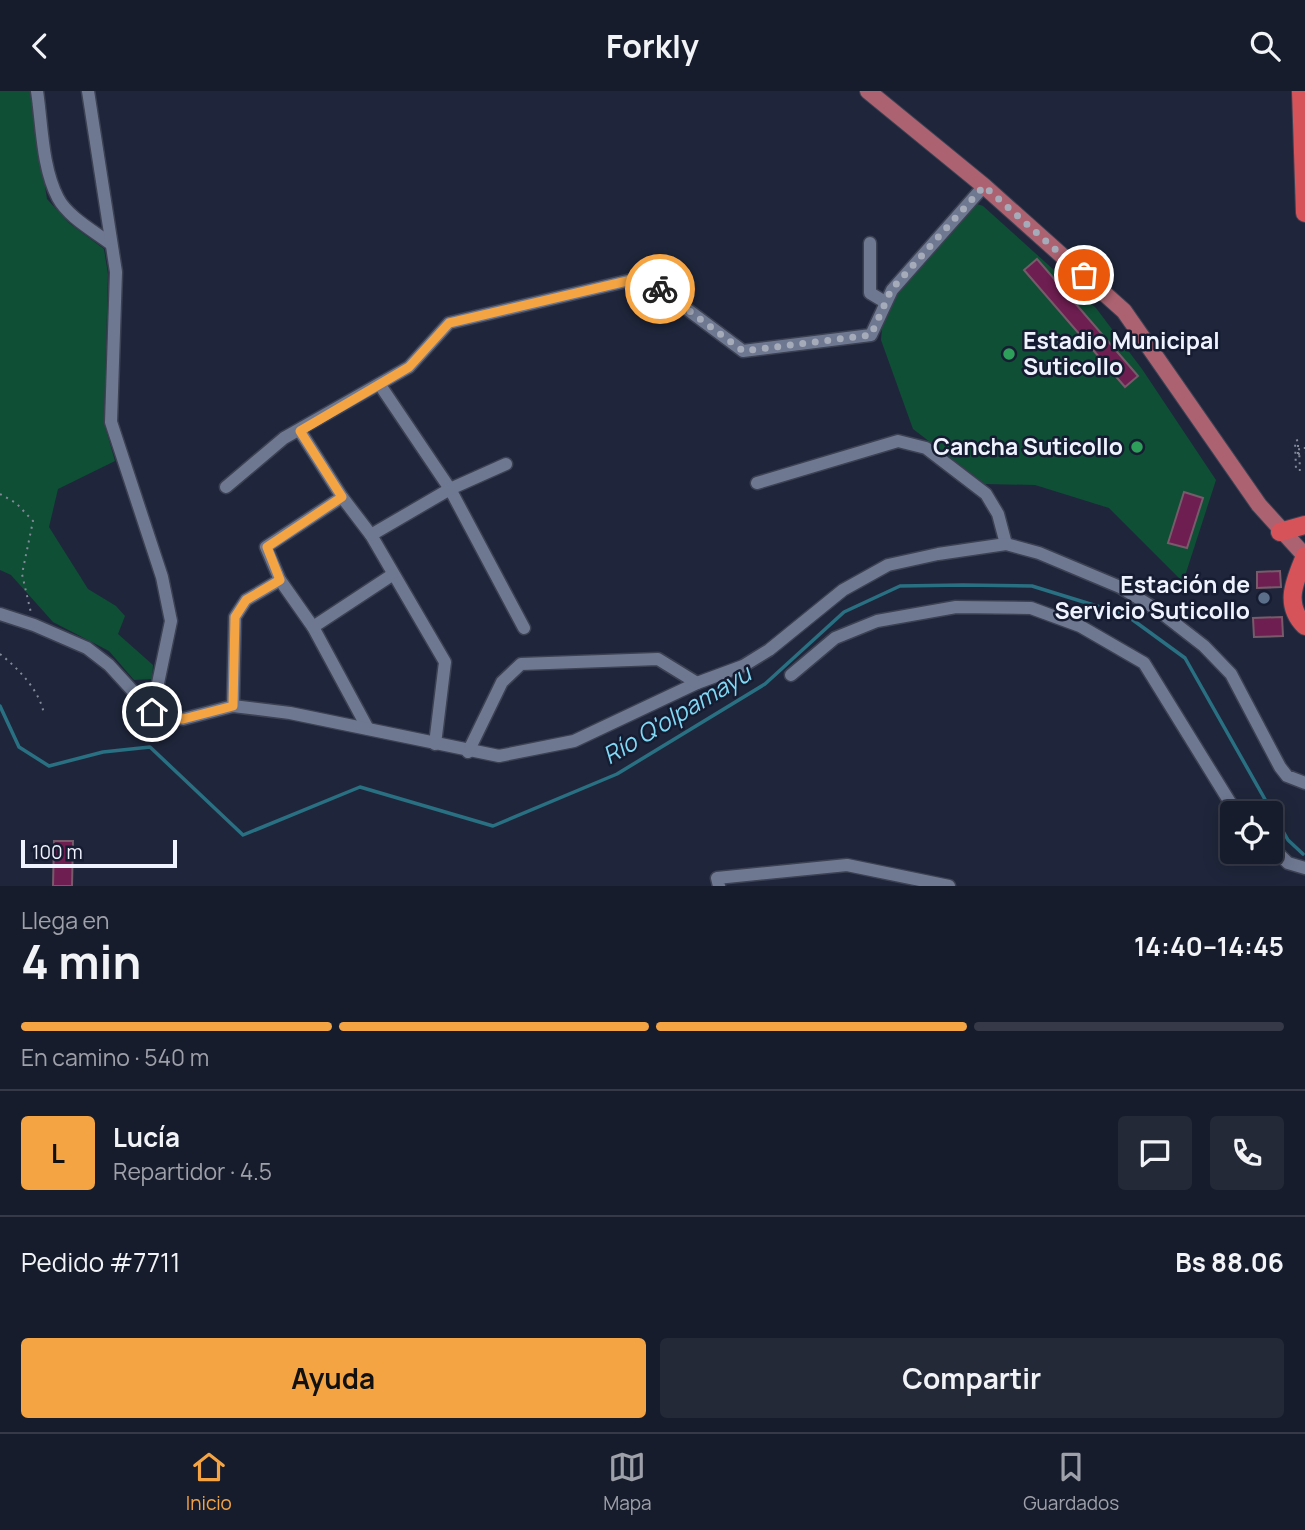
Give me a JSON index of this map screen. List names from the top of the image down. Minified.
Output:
{"water":["Río Q'olpamayu"],"places":["Estadio Municipal Suticollo","Cancha Suticollo","Estación de Servicio Suticollo"],"scale_bar":"100 m","page":{"header":"Forkly","scale":"100 m","heading":["4 min","Llega en","14:40–14:45"],"panel":["Lucía","Repartidor · 4.5","Pedido #7711","Bs 88.06"],"bar":"En camino · 540 m","round":"L","buttons":["Ayuda","Compartir"],"tabs":["Inicio","Mapa","Guardados"]}}
